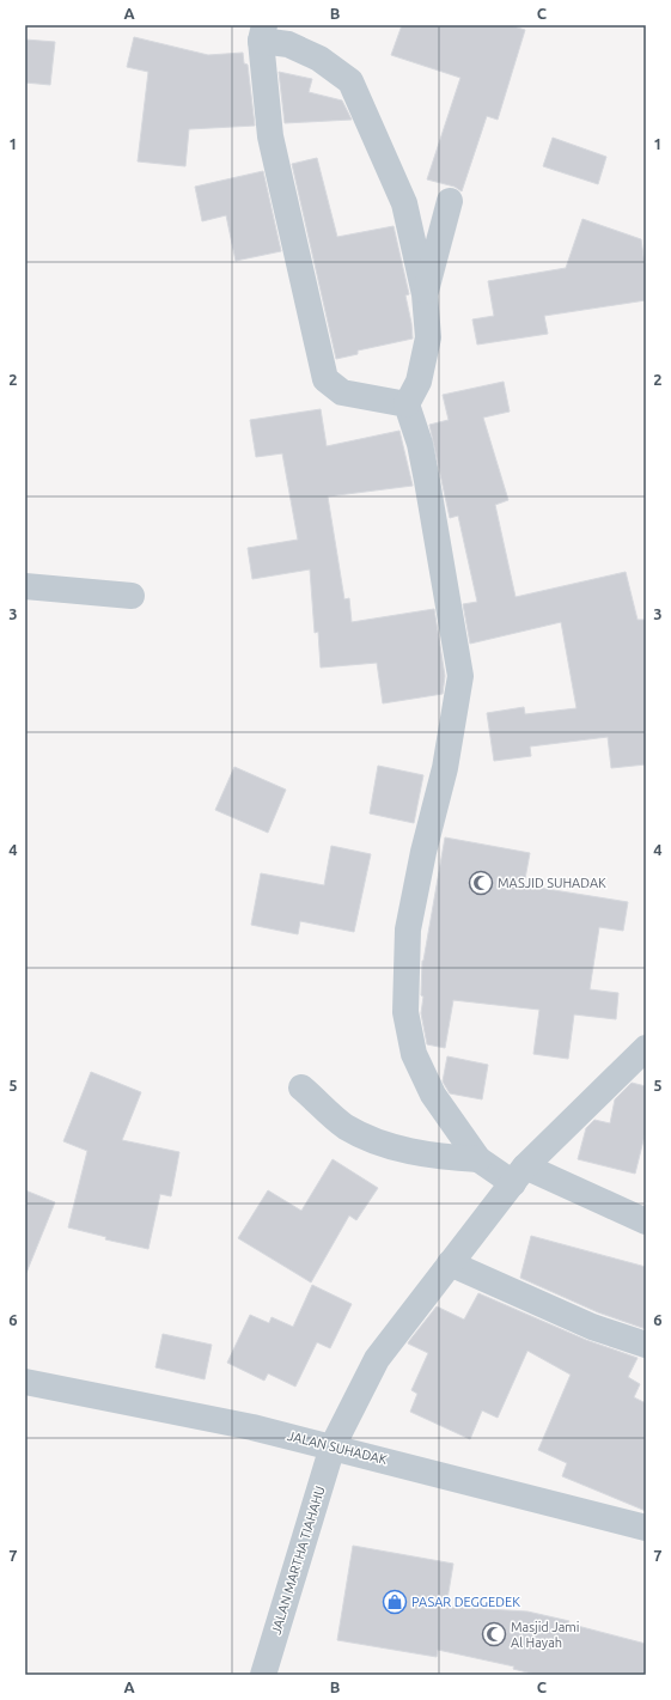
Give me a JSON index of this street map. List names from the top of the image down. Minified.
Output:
{"streets":{"street":["JALAN SUHADAK","JALAN MARTHA TIAHAHU"]},"crossings":[["JALAN SUHADAK","JALAN MARTHA TIAHAHU"]],"places":{"mosque":["MASJID SUHADAK","Masjid Jami Al Hayah"],"shop":["PASAR DEGGEDEK"]},"grid":{"columns":["A","B","C"],"rows":["1","2","3","4","5","6","7"]}}
